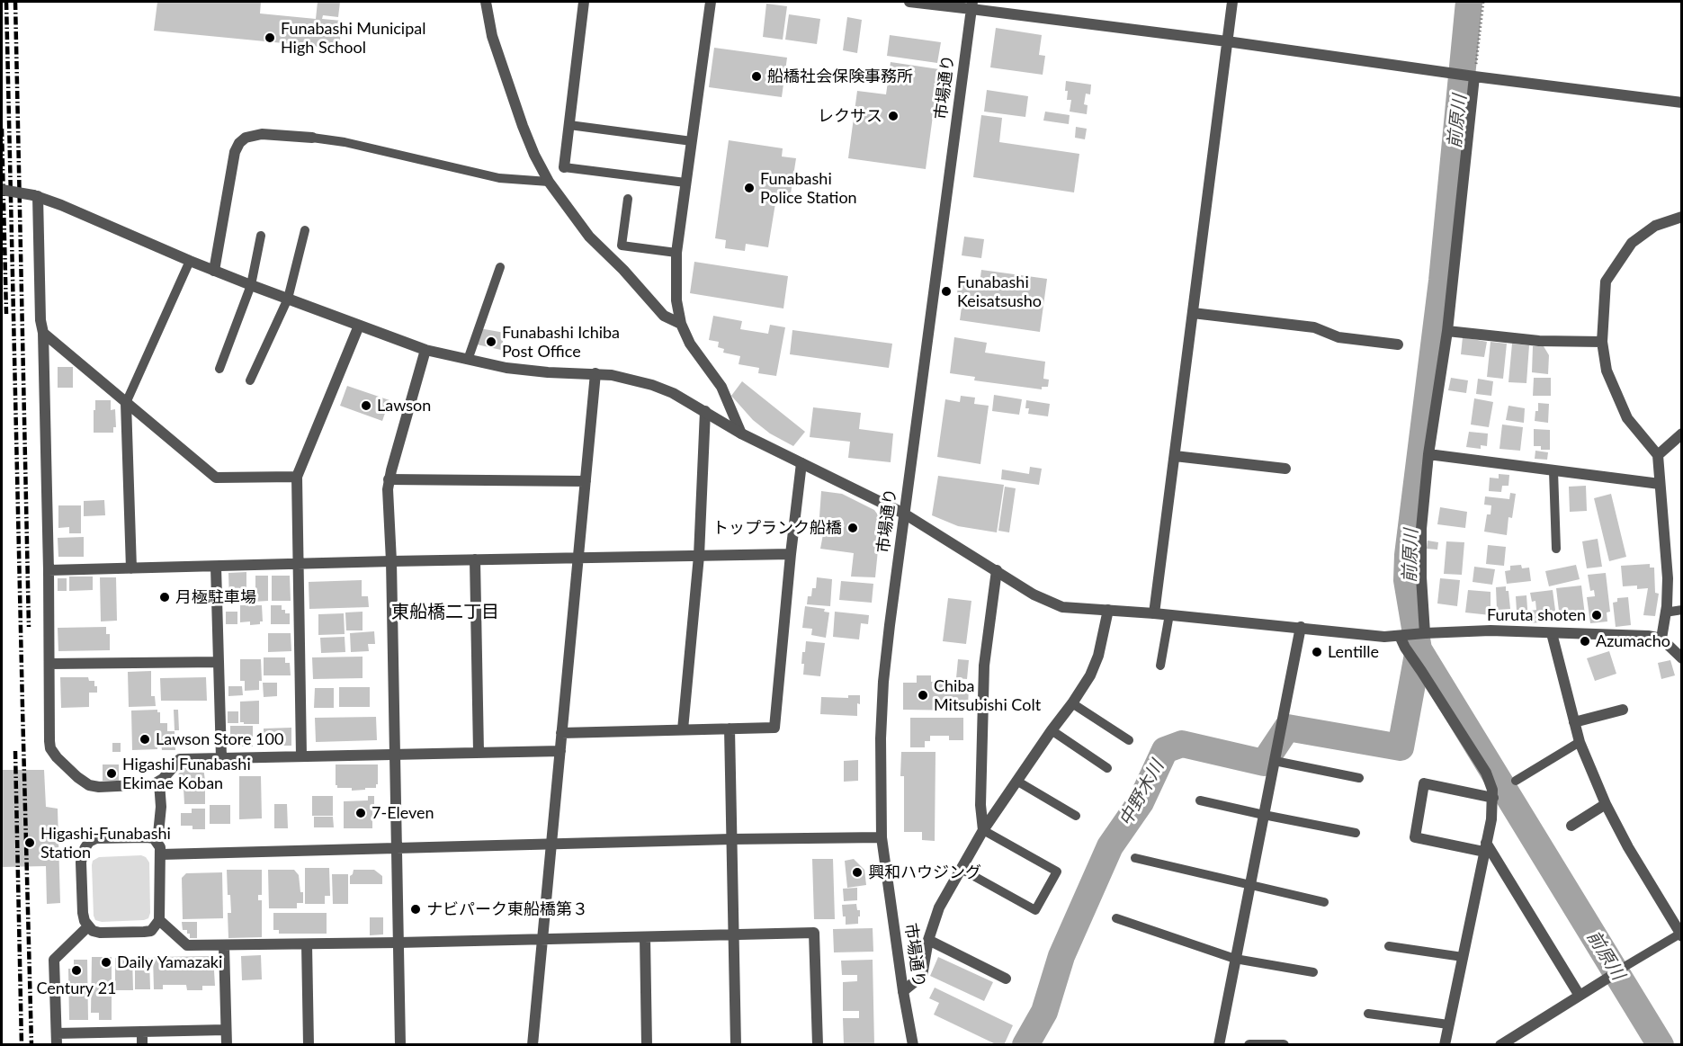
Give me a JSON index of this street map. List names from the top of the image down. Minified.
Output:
{"streets":{"street":["市場通り"]},"districts":["東船橋二丁目"],"water":["前原川","中野木川"],"places":["Funabashi Municipal High School","船橋社会保険事務所","レクサス","Funabashi Police Station","Funabashi Keisatsusho","Funabashi Ichiba Post Office","Lawson","トップランク船橋","月極駐車場","Furuta shoten","Azumacho","Lentille","Chiba Mitsubishi Colt","Lawson Store 100","Higashi Funabashi Ekimae Koban","7-Eleven","Higashi-Funabashi Station","興和ハウジング","ナビパーク東船橋第３","Daily Yamazaki","Century 21"]}
